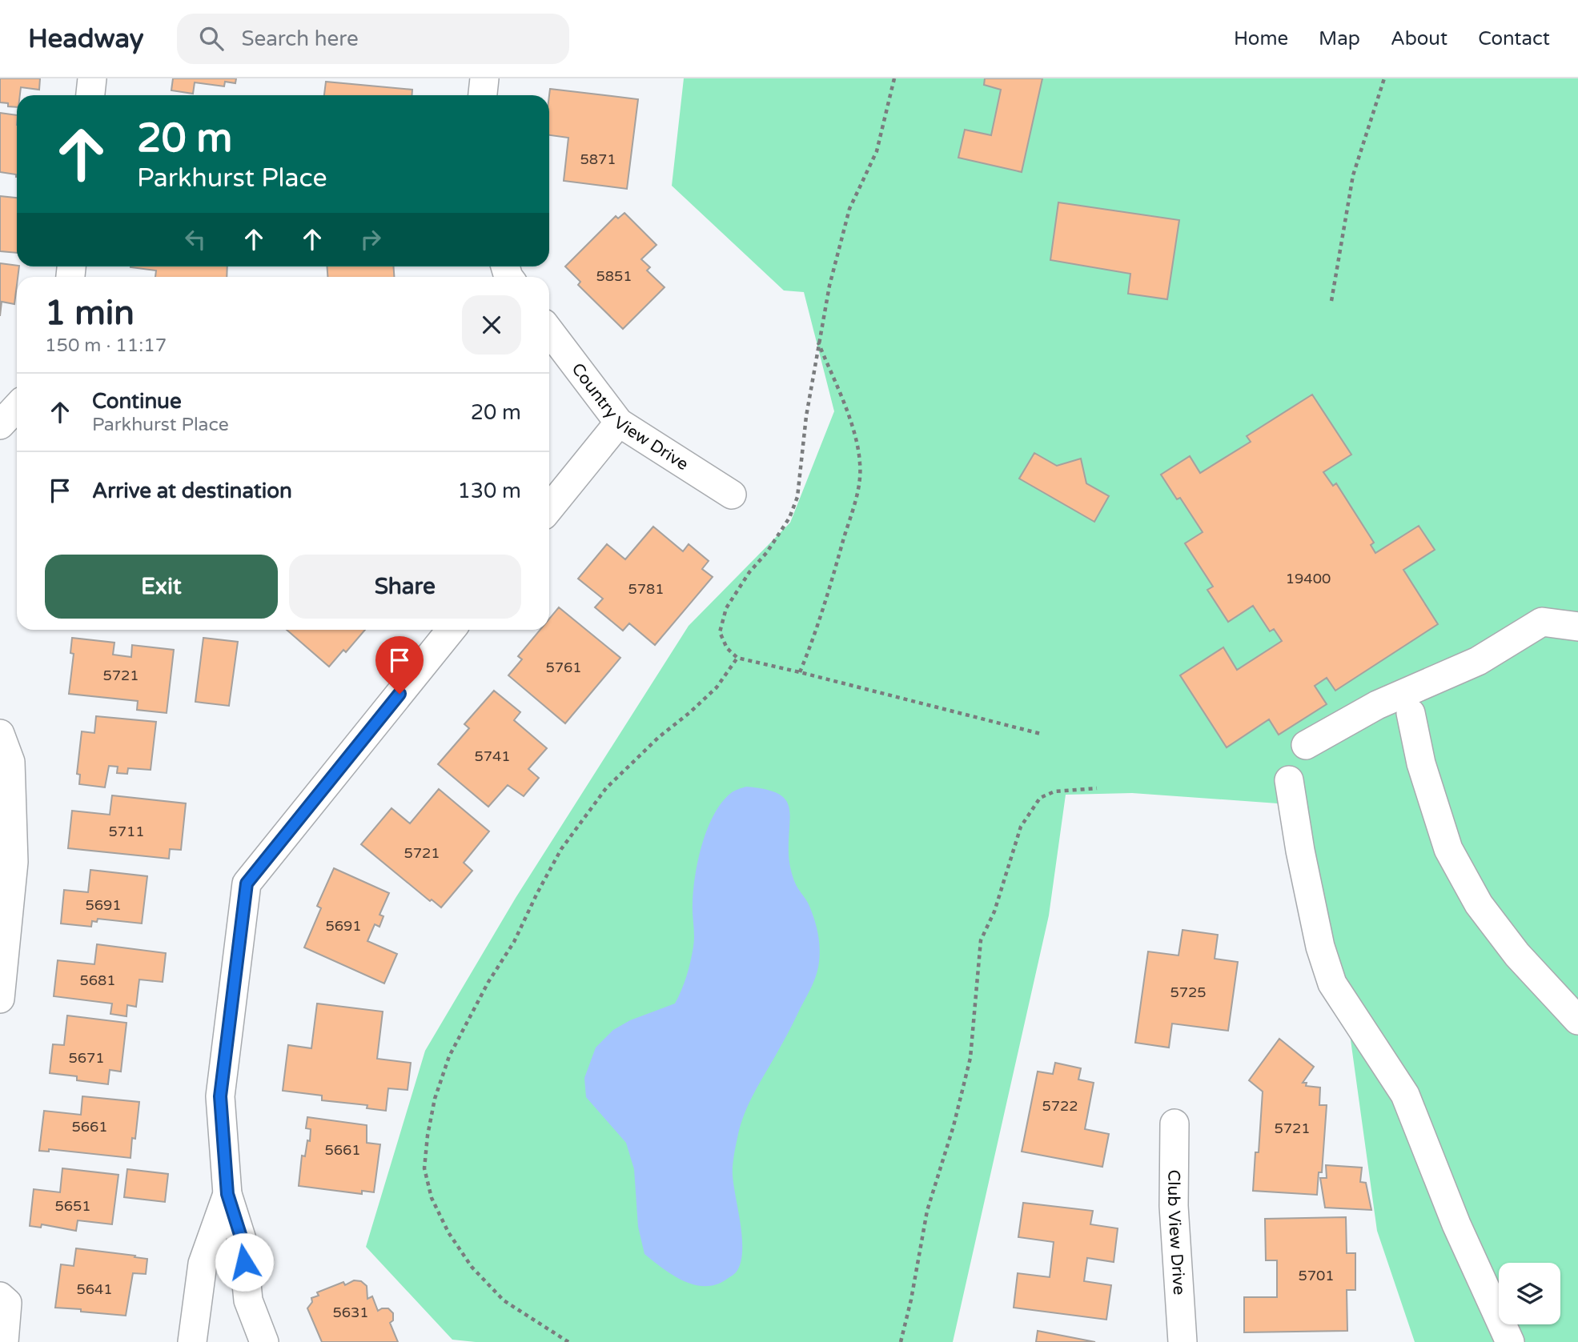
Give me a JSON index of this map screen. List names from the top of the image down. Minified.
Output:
{"streets":{"street":["Country View Drive","Club View Drive"]},"house_numbers":["5871","5851","19400","5781","5761","5721","5741","5711","5721","5691","5691","5681","5725","5671","5722","5661","5721","5661","5651","5701","5641","5631"],"page":{"header":"Headway","search":"Search here","nav":["Home","Map","About","Contact"],"turn":["20 m","Parkhurst Place"],"heading":["1 min","150 m · 11:17"],"list":[{"name":"Continue","note":"Parkhurst Place","value":"20 m"},{"name":"Arrive at destination","value":"130 m"}],"buttons":["Exit","Share"]}}
